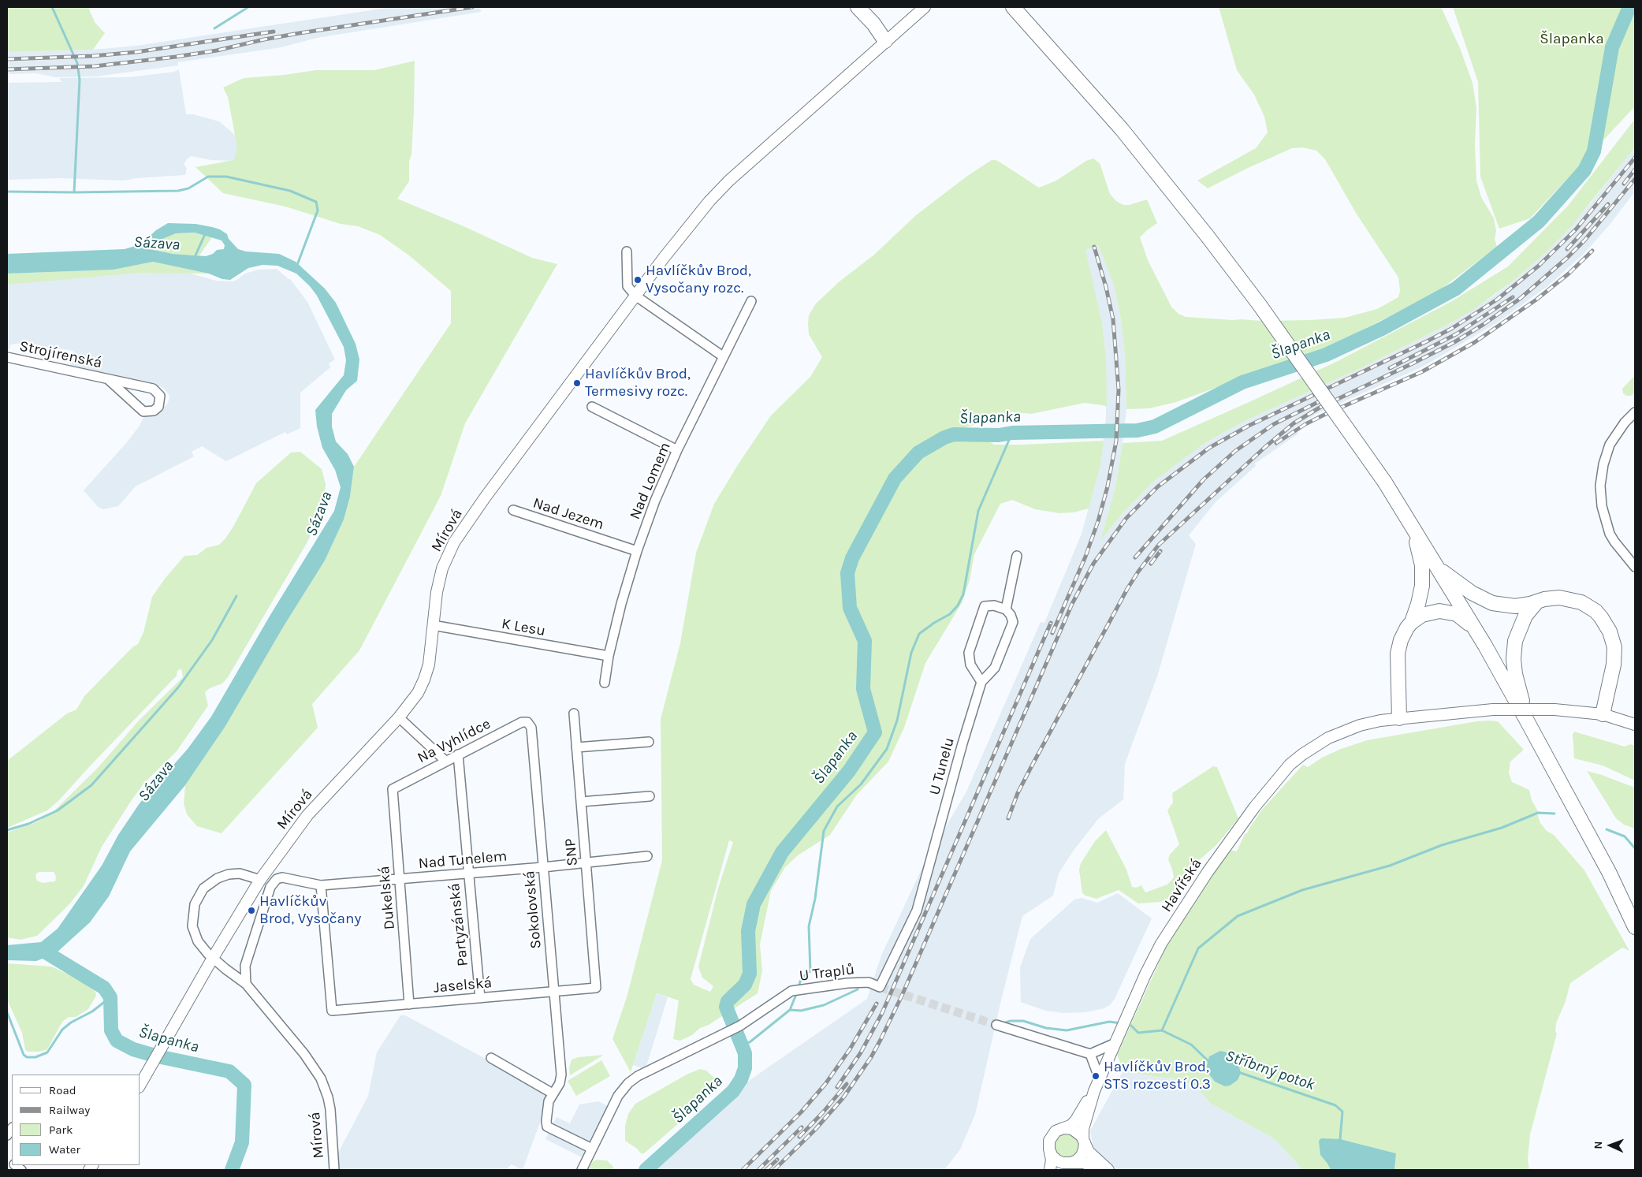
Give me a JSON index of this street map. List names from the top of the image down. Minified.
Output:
{"streets":{"street":["Strojírenská","Nad Lomem","Nad Jezem","Mírová","K Lesu","Na Vyhlídce","U Tunelu","SNP","Nad Tunelem","Havířská","Dukelská","Sokolovská","Partyzánská","U Traplů","Jaselská"]},"crossings":[["Nad Lomem","Nad Jezem"],["Nad Lomem","K Lesu"],["Mírová","K Lesu"],["Mírová","Nad Tunelem"],["Na Vyhlídce","Dukelská"],["Na Vyhlídce","Sokolovská"],["Na Vyhlídce","Partyzánská"],["U Tunelu","U Traplů"],["SNP","Nad Tunelem"],["SNP","Jaselská"],["Nad Tunelem","Dukelská"],["Nad Tunelem","Sokolovská"],["Nad Tunelem","Partyzánská"],["Nad Tunelem","Jaselská"],["Dukelská","Jaselská"],["Sokolovská","U Traplů"],["Sokolovská","Jaselská"],["Partyzánská","Jaselská"]],"water":["Sázava","Šlapanka","Stříbrný potok"],"parks":["Šlapanka"],"places":["Havlíčkův Brod, Vysočany rozc.","Havlíčkův Brod, Termesivy rozc.","Havlíčkův Brod, Vysočany","Havlíčkův Brod, STS rozcestí 0.3"],"legend":["Road","Railway","Park","Water"],"north":"left"}
